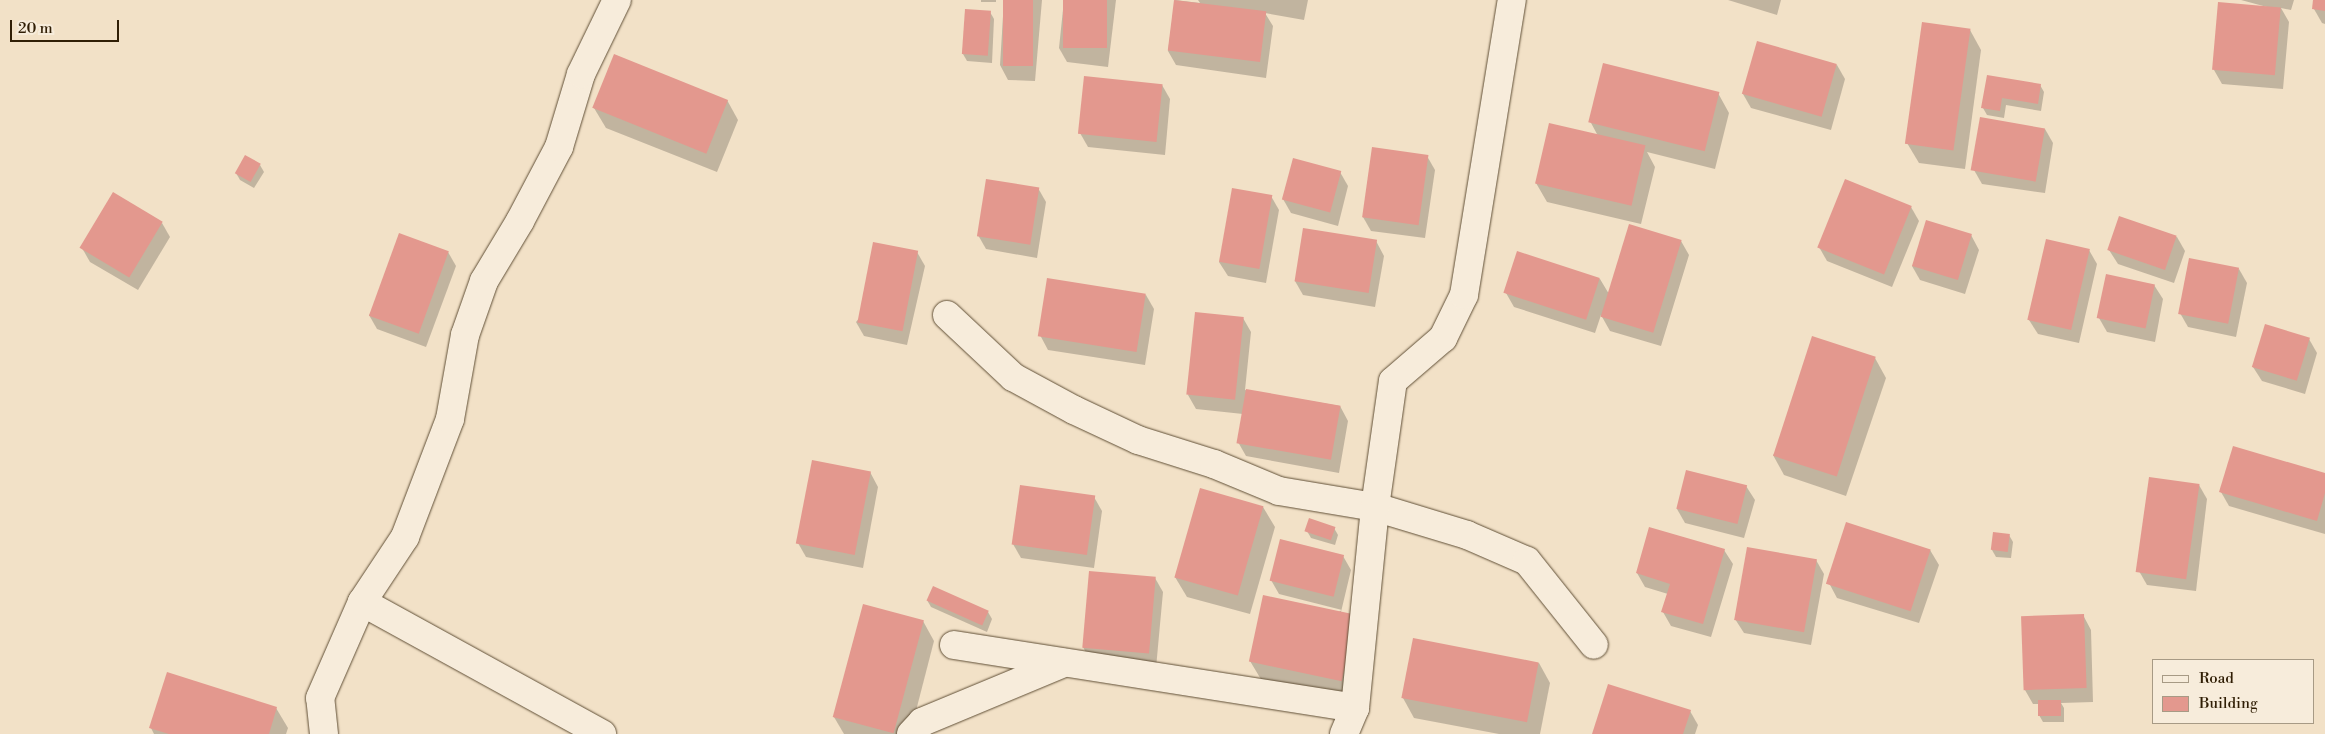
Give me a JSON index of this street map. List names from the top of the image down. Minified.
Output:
{"legend":["Road","Building"],"scale_bar":"20 m"}
